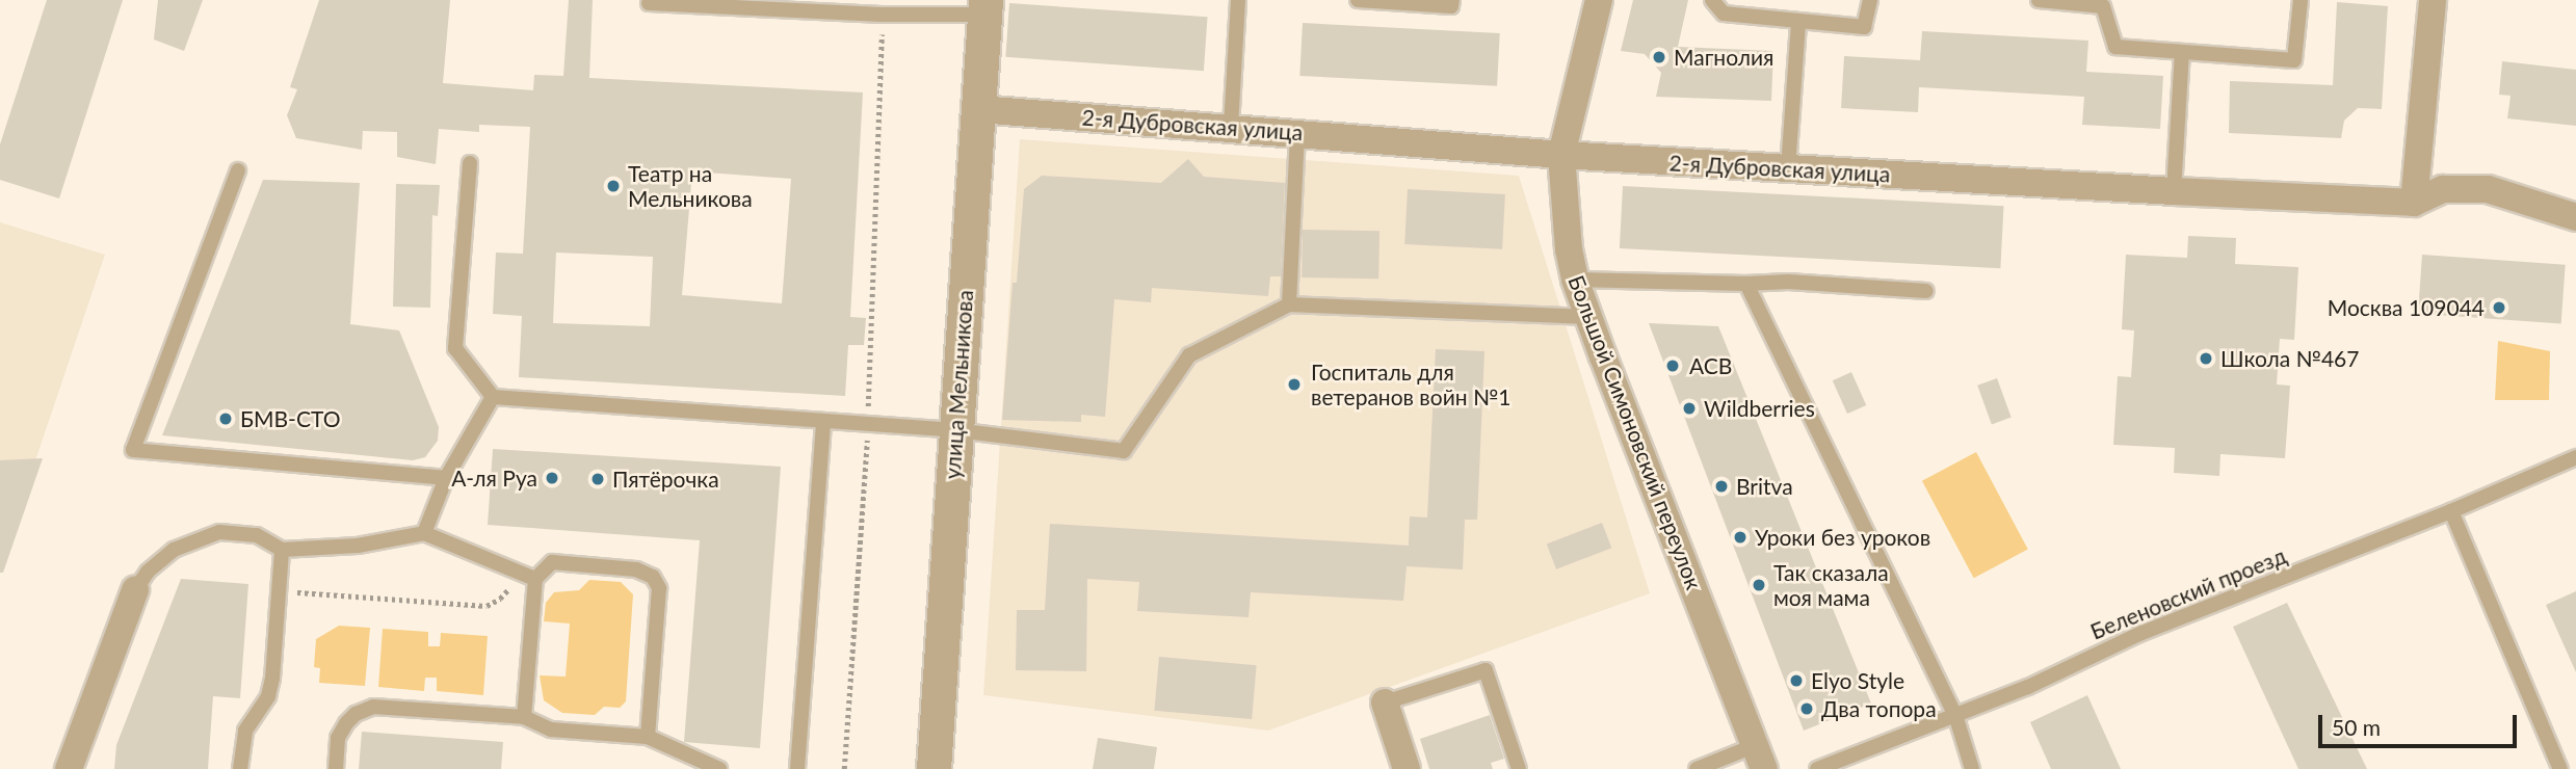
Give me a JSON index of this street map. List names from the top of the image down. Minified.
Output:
{"streets":{"street":["2-я Дубровская улица","улица Мельникова","Большой Симоновский переулок"],"lane":["Беленовский проезд"]},"crossings":[["2-я Дубровская улица","улица Мельникова"],["2-я Дубровская улица","Большой Симоновский переулок"]],"places":["Магнолия","Театр на Мельникова","Москва 109044","Школа №467","АСВ","Госпиталь для ветеранов войн №1","Wildberries","БМВ-СТО","А-ля Руа","Пятёрочка","Britva","Уроки без уроков","Так сказала моя мама","Elyo Style","Два топора"],"scale_bar":"50 m"}
